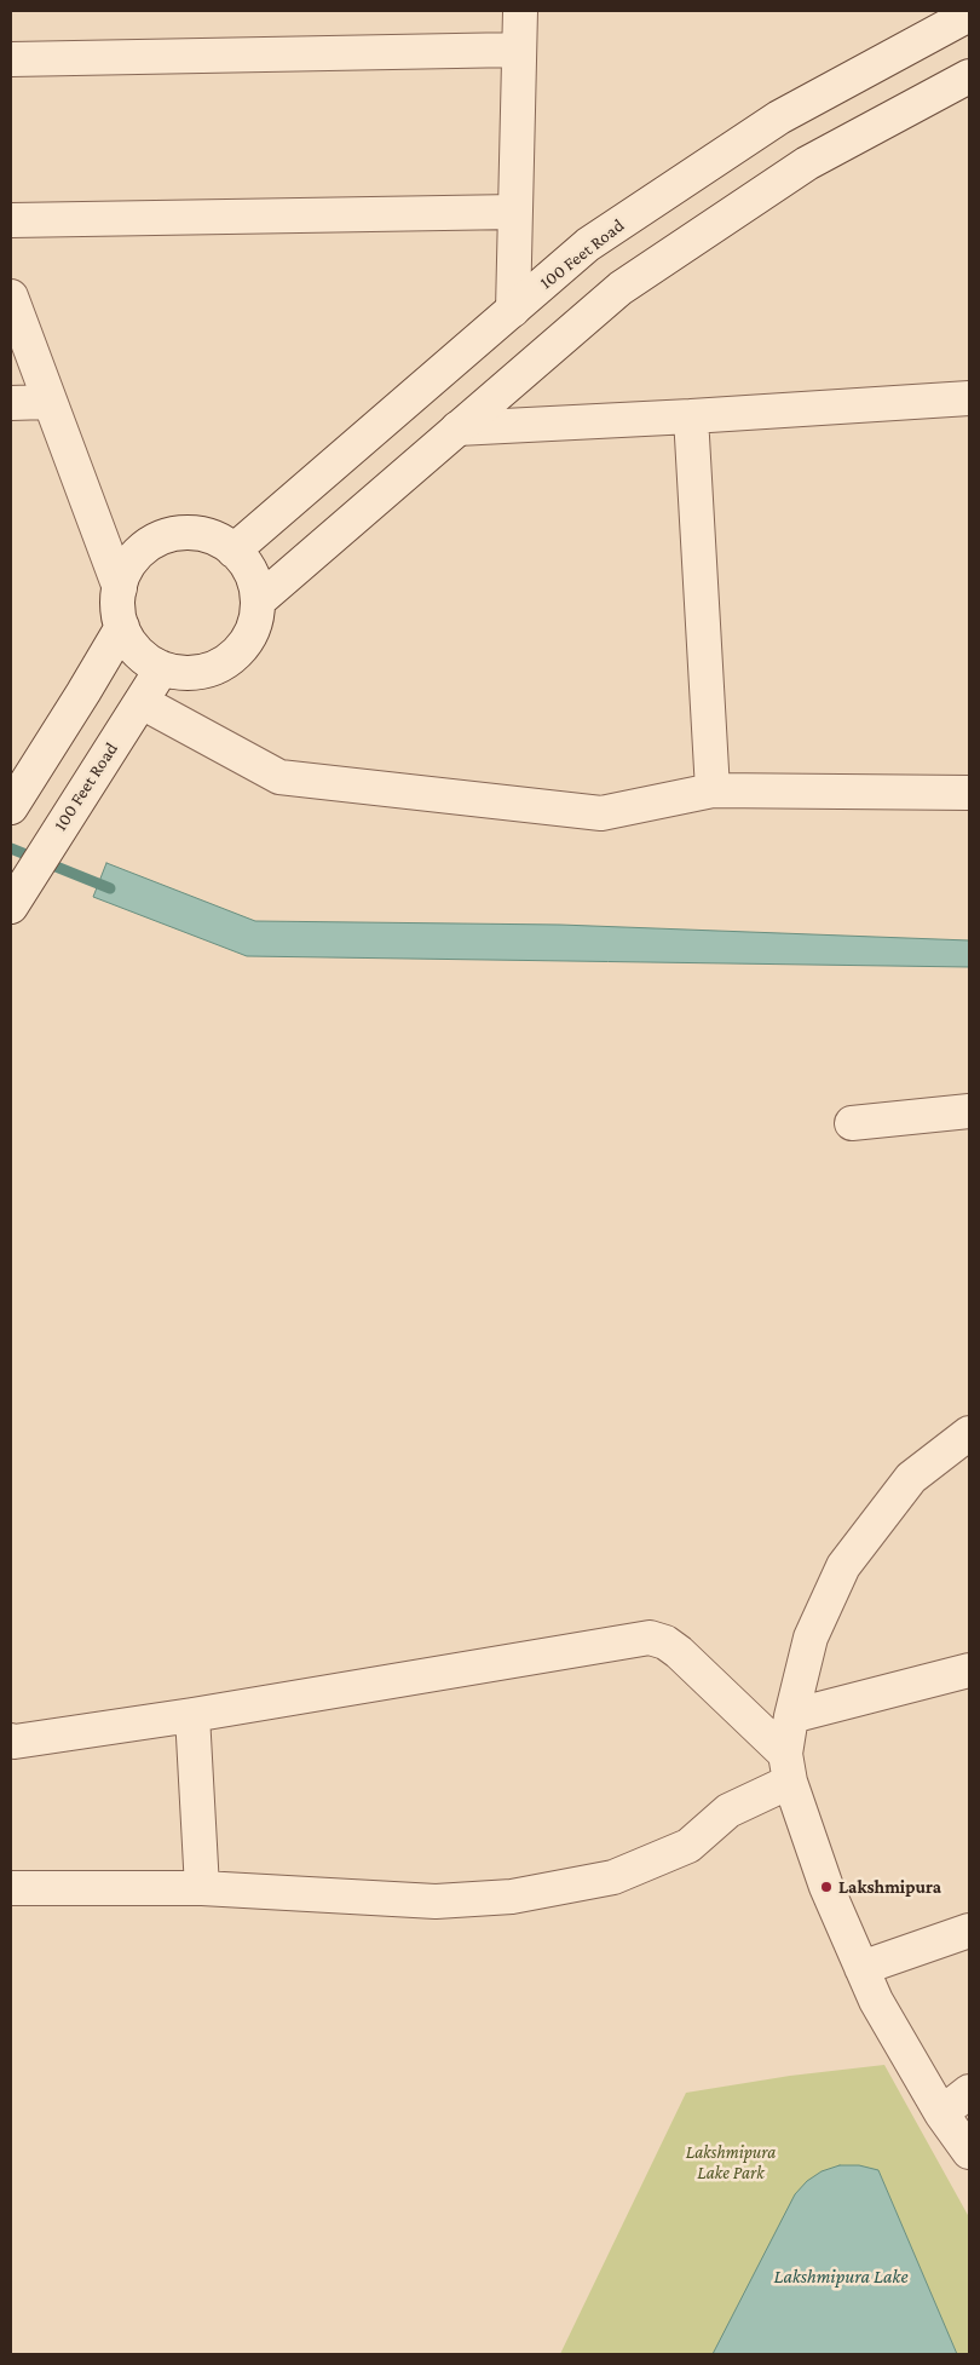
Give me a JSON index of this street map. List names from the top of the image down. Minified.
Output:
{"streets":{"street":["100 Feet Road"]},"water":["Lakshmipura Lake"],"parks":["Lakshmipura Lake Park"],"places":["Lakshmipura"]}
